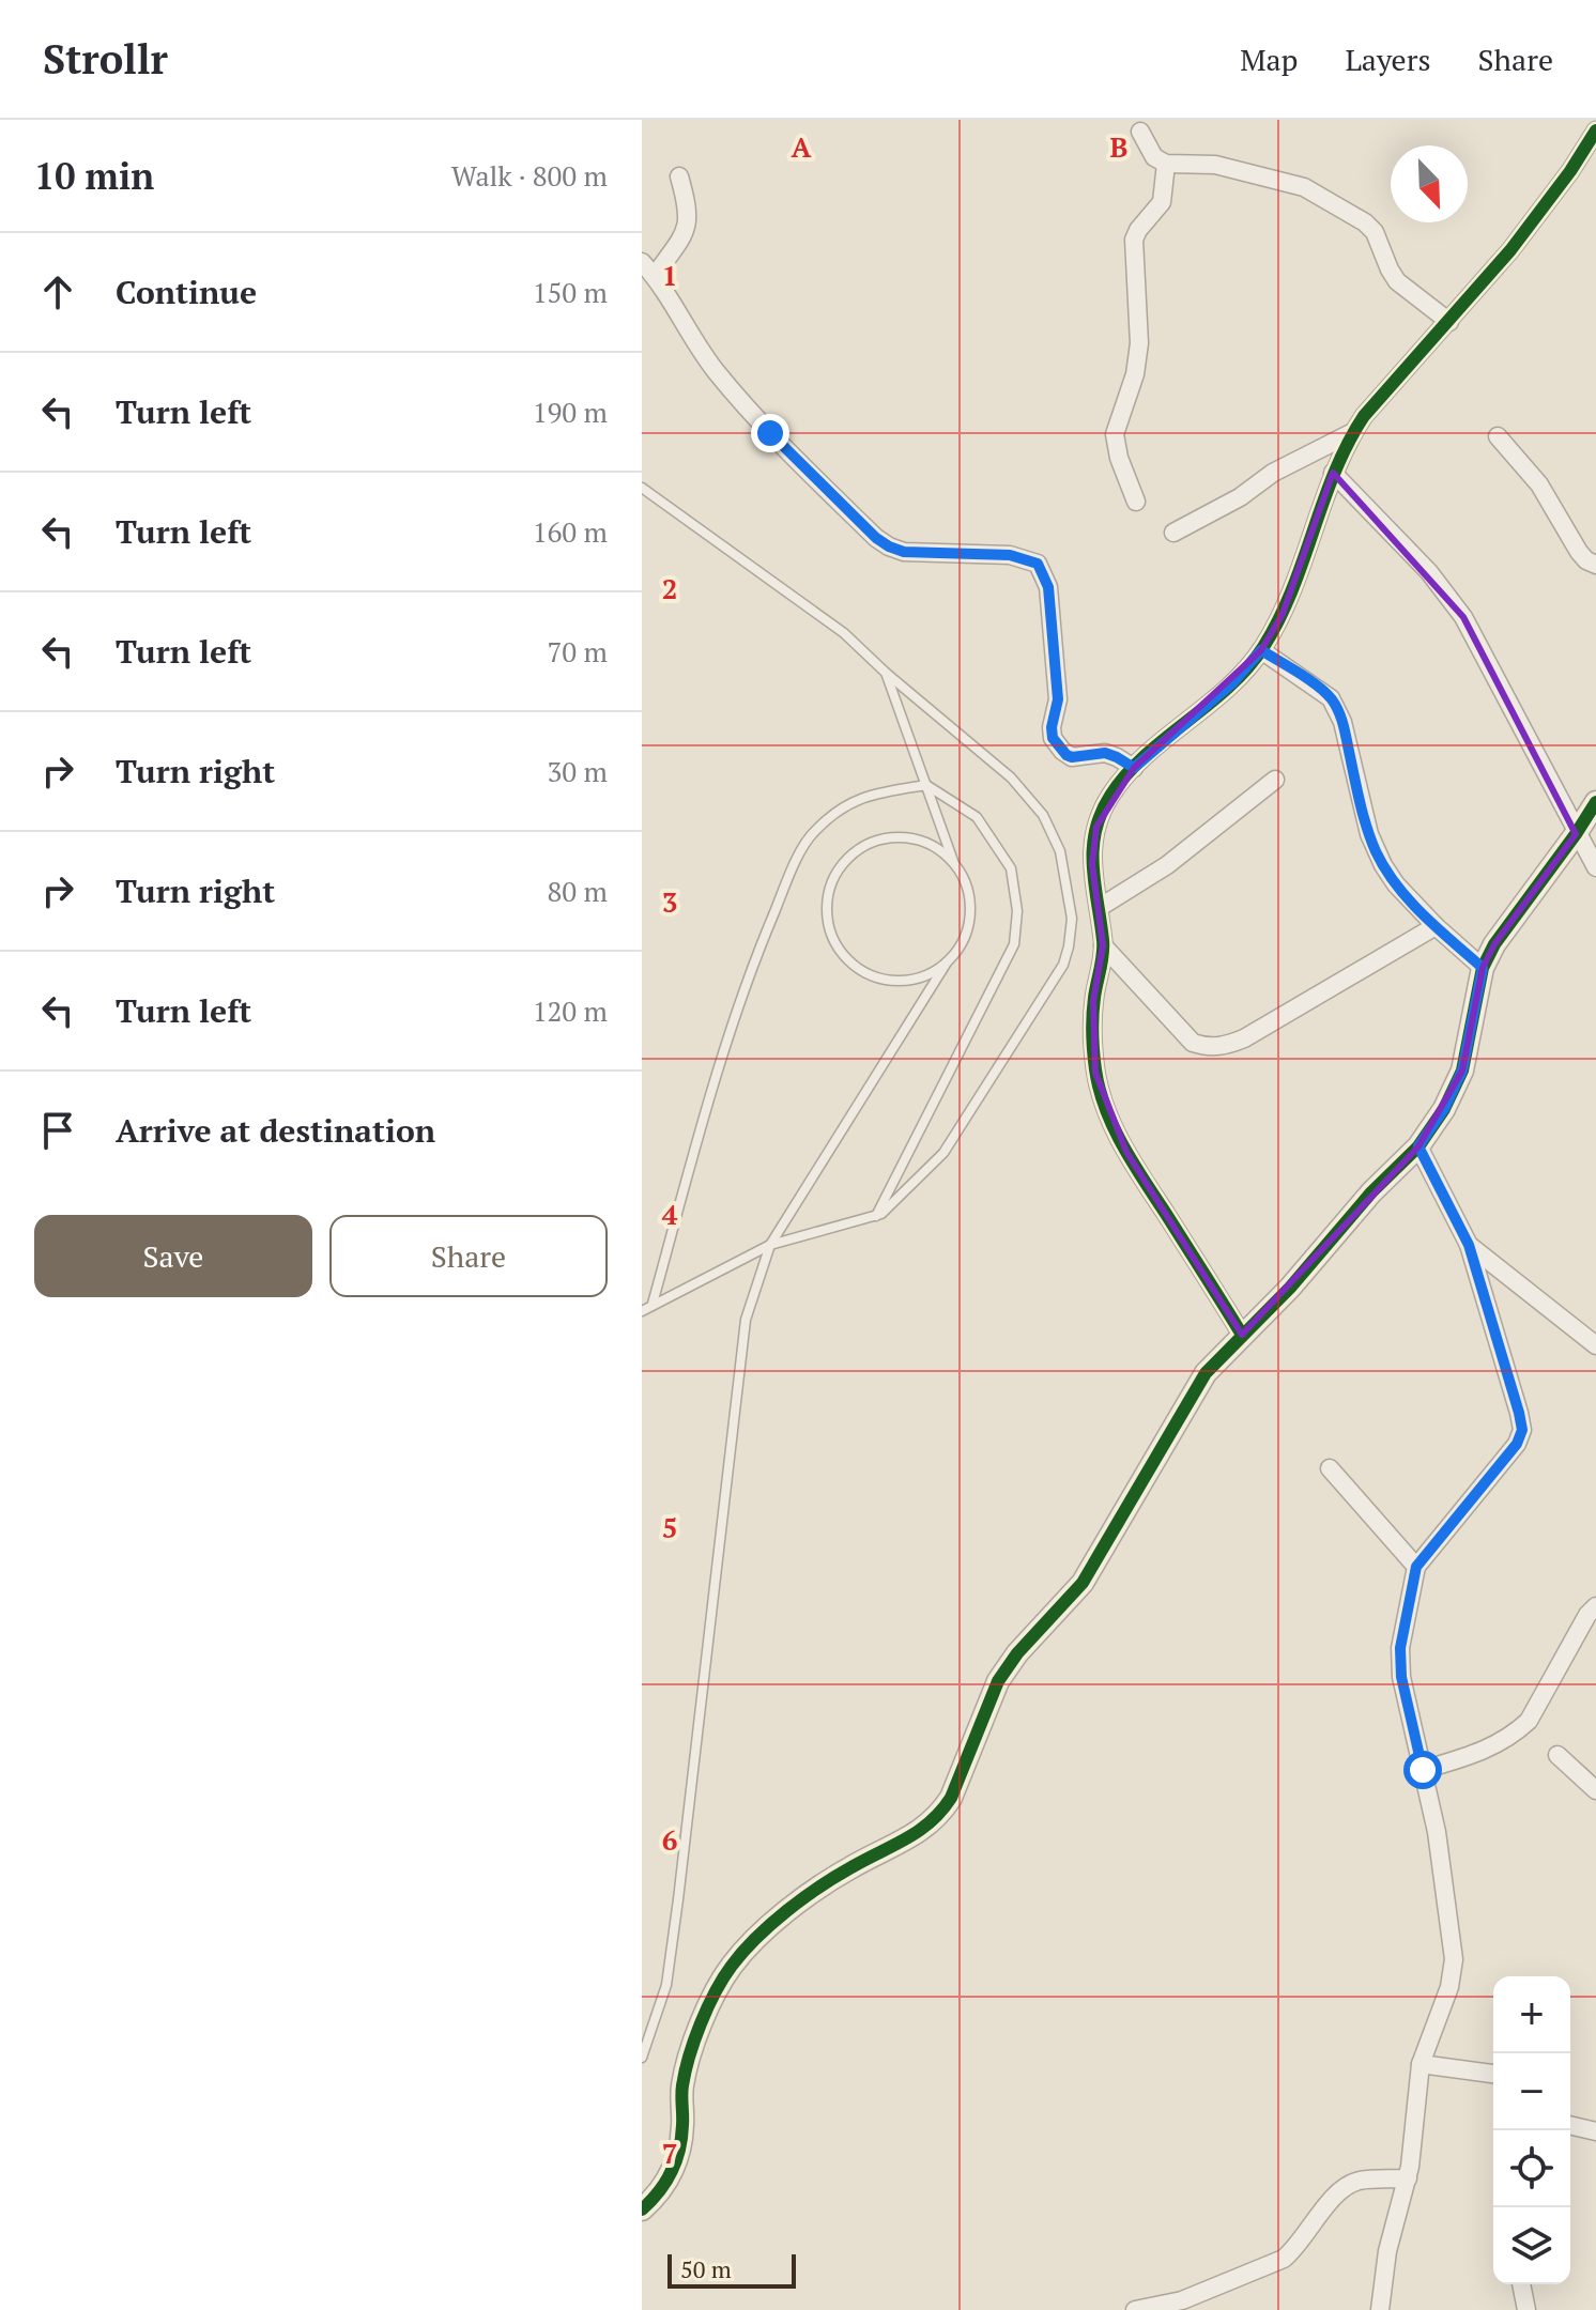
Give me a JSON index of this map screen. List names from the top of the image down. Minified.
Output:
{"scale_bar":"50 m","north":"bottom right","page":{"header":"Strollr","nav":["Map","Layers","Share"],"heading":["10 min","Walk · 800 m"],"list":[["Continue","150 m"],["Turn left","190 m"],["Turn left","160 m"],["Turn left","70 m"],["Turn right","30 m"],["Turn right","80 m"],["Turn left","120 m"],"Arrive at destination"],"buttons":["Save","Share"],"map_buttons":["+","−"],"scale":"50 m"},"grid":{"columns":["A","B"],"rows":["1","2","3","4","5","6","7"]}}
